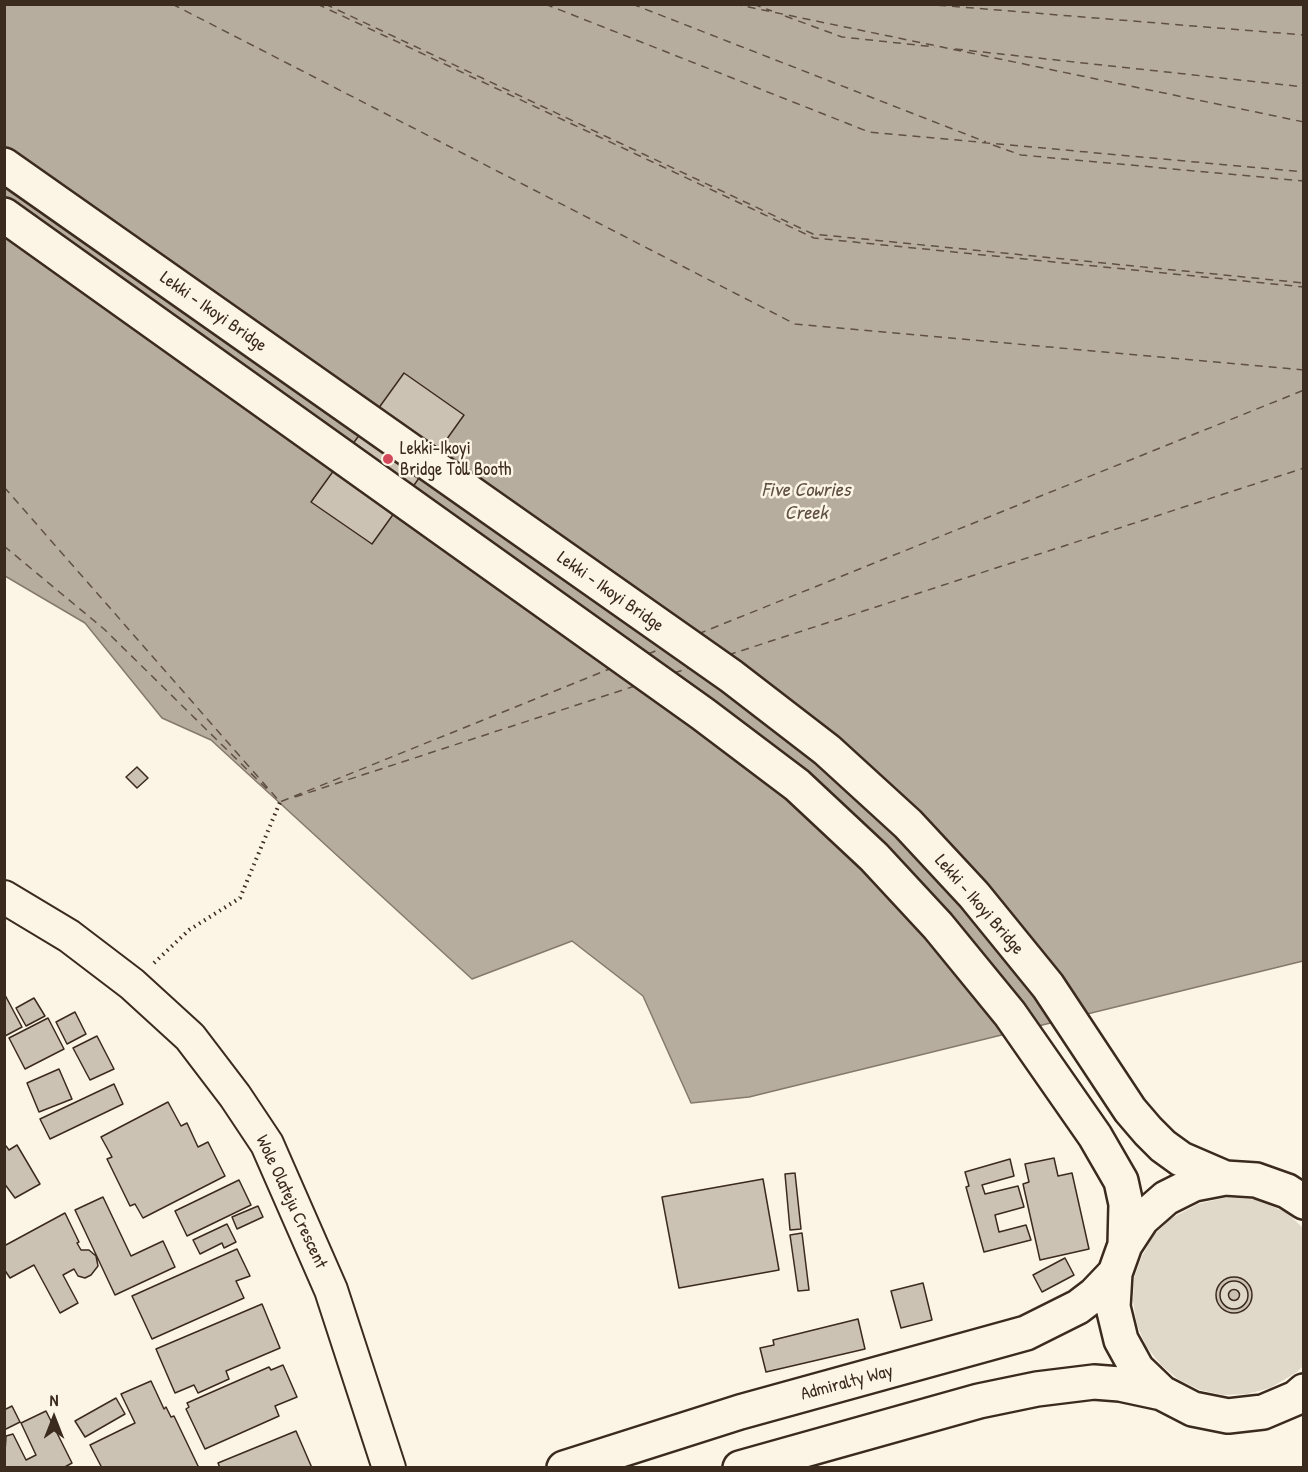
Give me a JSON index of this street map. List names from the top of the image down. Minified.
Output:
{"streets":{"main road":["Lekki - Ikoyi Bridge","Admiralty Way"],"street":["Wole Olateju Crescent"]},"crossings":[["Lekki - Ikoyi Bridge","Admiralty Way"]],"water":["Five Cowries Creek"],"places":["Lekki-Ikoyi Bridge Toll Booth"],"north":"top"}
